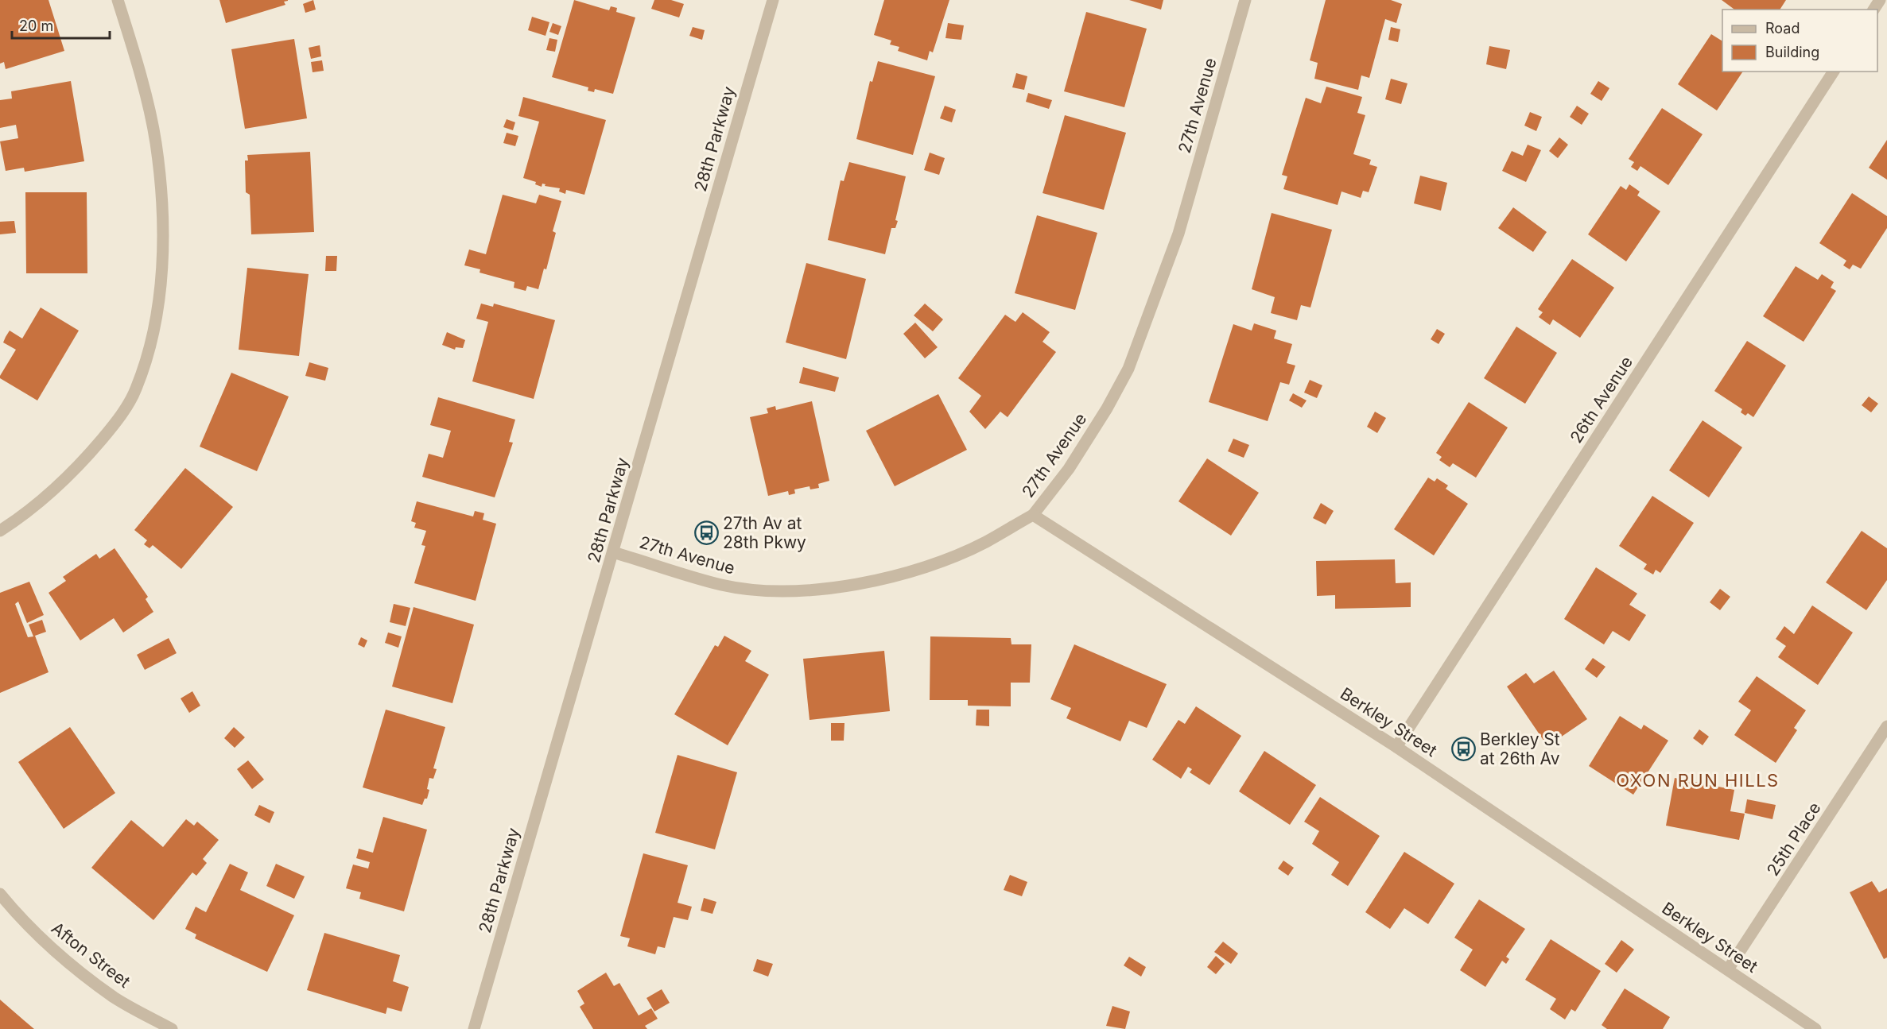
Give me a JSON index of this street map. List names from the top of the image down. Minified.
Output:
{"streets":{"street":["27th Avenue","28th Parkway","26th Avenue","Berkley Street","25th Place","Afton Street"]},"crossings":[["27th Avenue","28th Parkway"],["27th Avenue","Berkley Street"],["26th Avenue","Berkley Street"],["Berkley Street","25th Place"]],"districts":["OXON RUN HILLS"],"places":{"bus stop":["27th Av at 28th Pkwy","Berkley St at 26th Av"]},"legend":["Road","Building"],"scale_bar":"20 m"}
